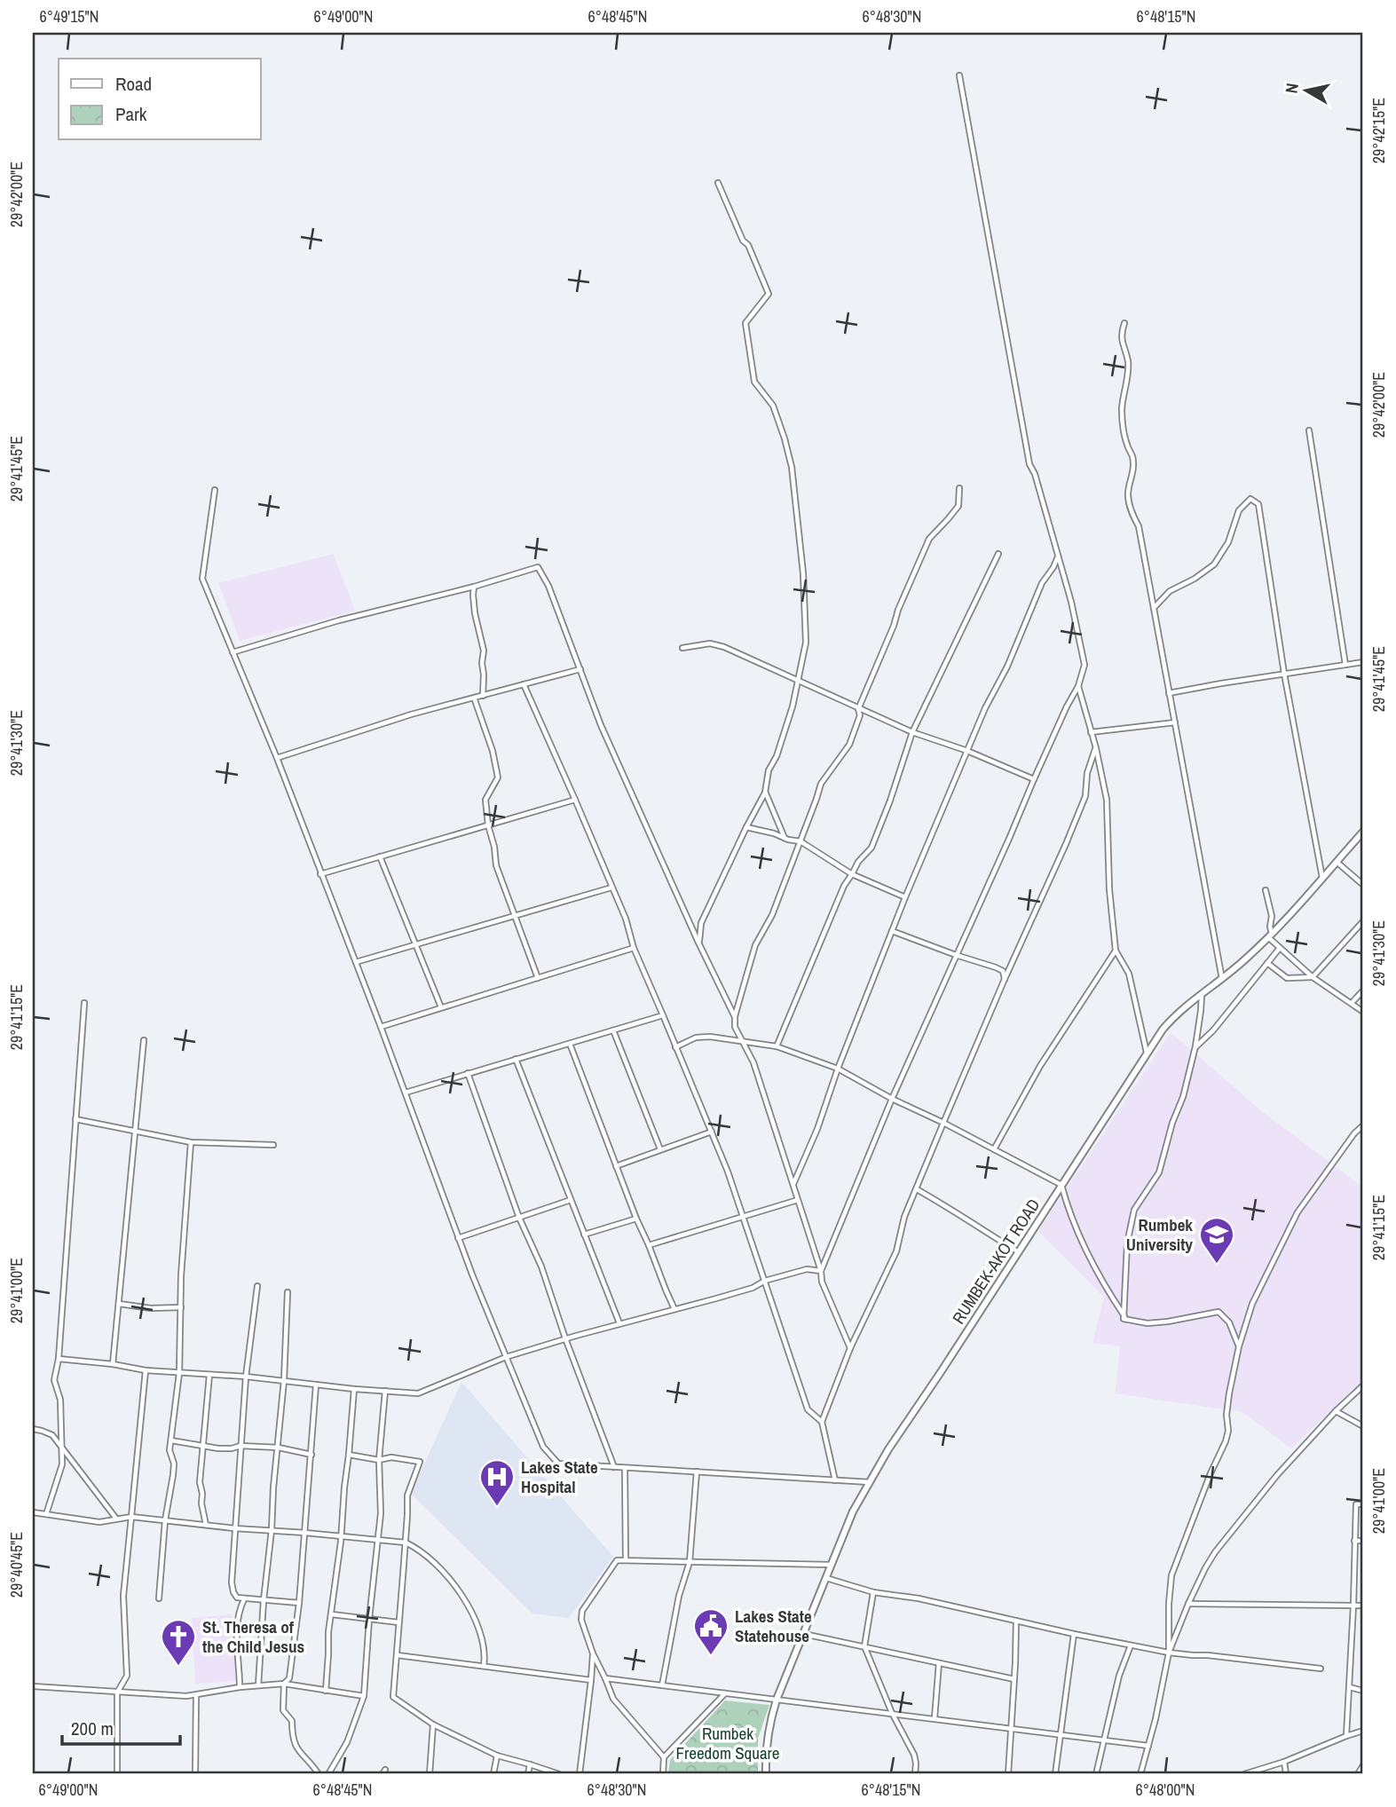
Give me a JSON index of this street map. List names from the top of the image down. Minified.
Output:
{"streets":{"main road":["RUMBEK-AKOT ROAD"]},"parks":["Rumbek Freedom Square"],"places":{"school or university":["Rumbek University"],"hospital":["Lakes State Hospital"],"public building":["Lakes State Statehouse"],"church":["St. Theresa of the Child Jesus"]},"legend":["Road","Park"],"scale_bar":"200 m","north":"left","coordinates":["6°49'15\"N","6°49'00\"N","6°48'45\"N","6°48'30\"N","6°48'15\"N","29°42'15\"E","29°42'00\"E","29°41'45\"E","29°41'30\"E","29°41'15\"E","29°41'00\"E","29°40'45\"E","6°48'00\"N"]}
